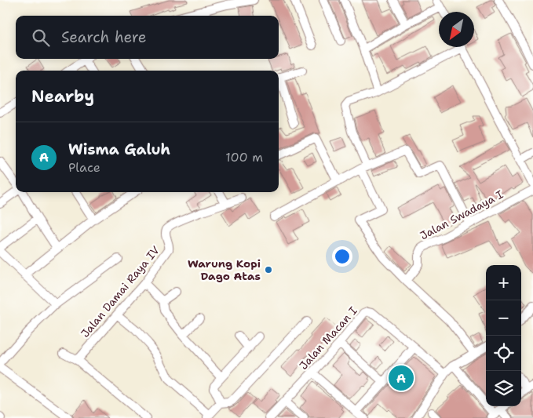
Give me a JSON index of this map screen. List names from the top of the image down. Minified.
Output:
{"streets":{"street":["Jalan Swadaya I","Jalan Damai Raya IV","Jalan Macan I"]},"places":["Warung Kopi Dago Atas"],"north":"bottom left","page":{"search":"Search here","heading":"Nearby","list":[{"mark":"A","name":"Wisma Galuh","note":"Place","value":"100 m"}],"map_buttons":["+","−"],"pins":"A"}}
